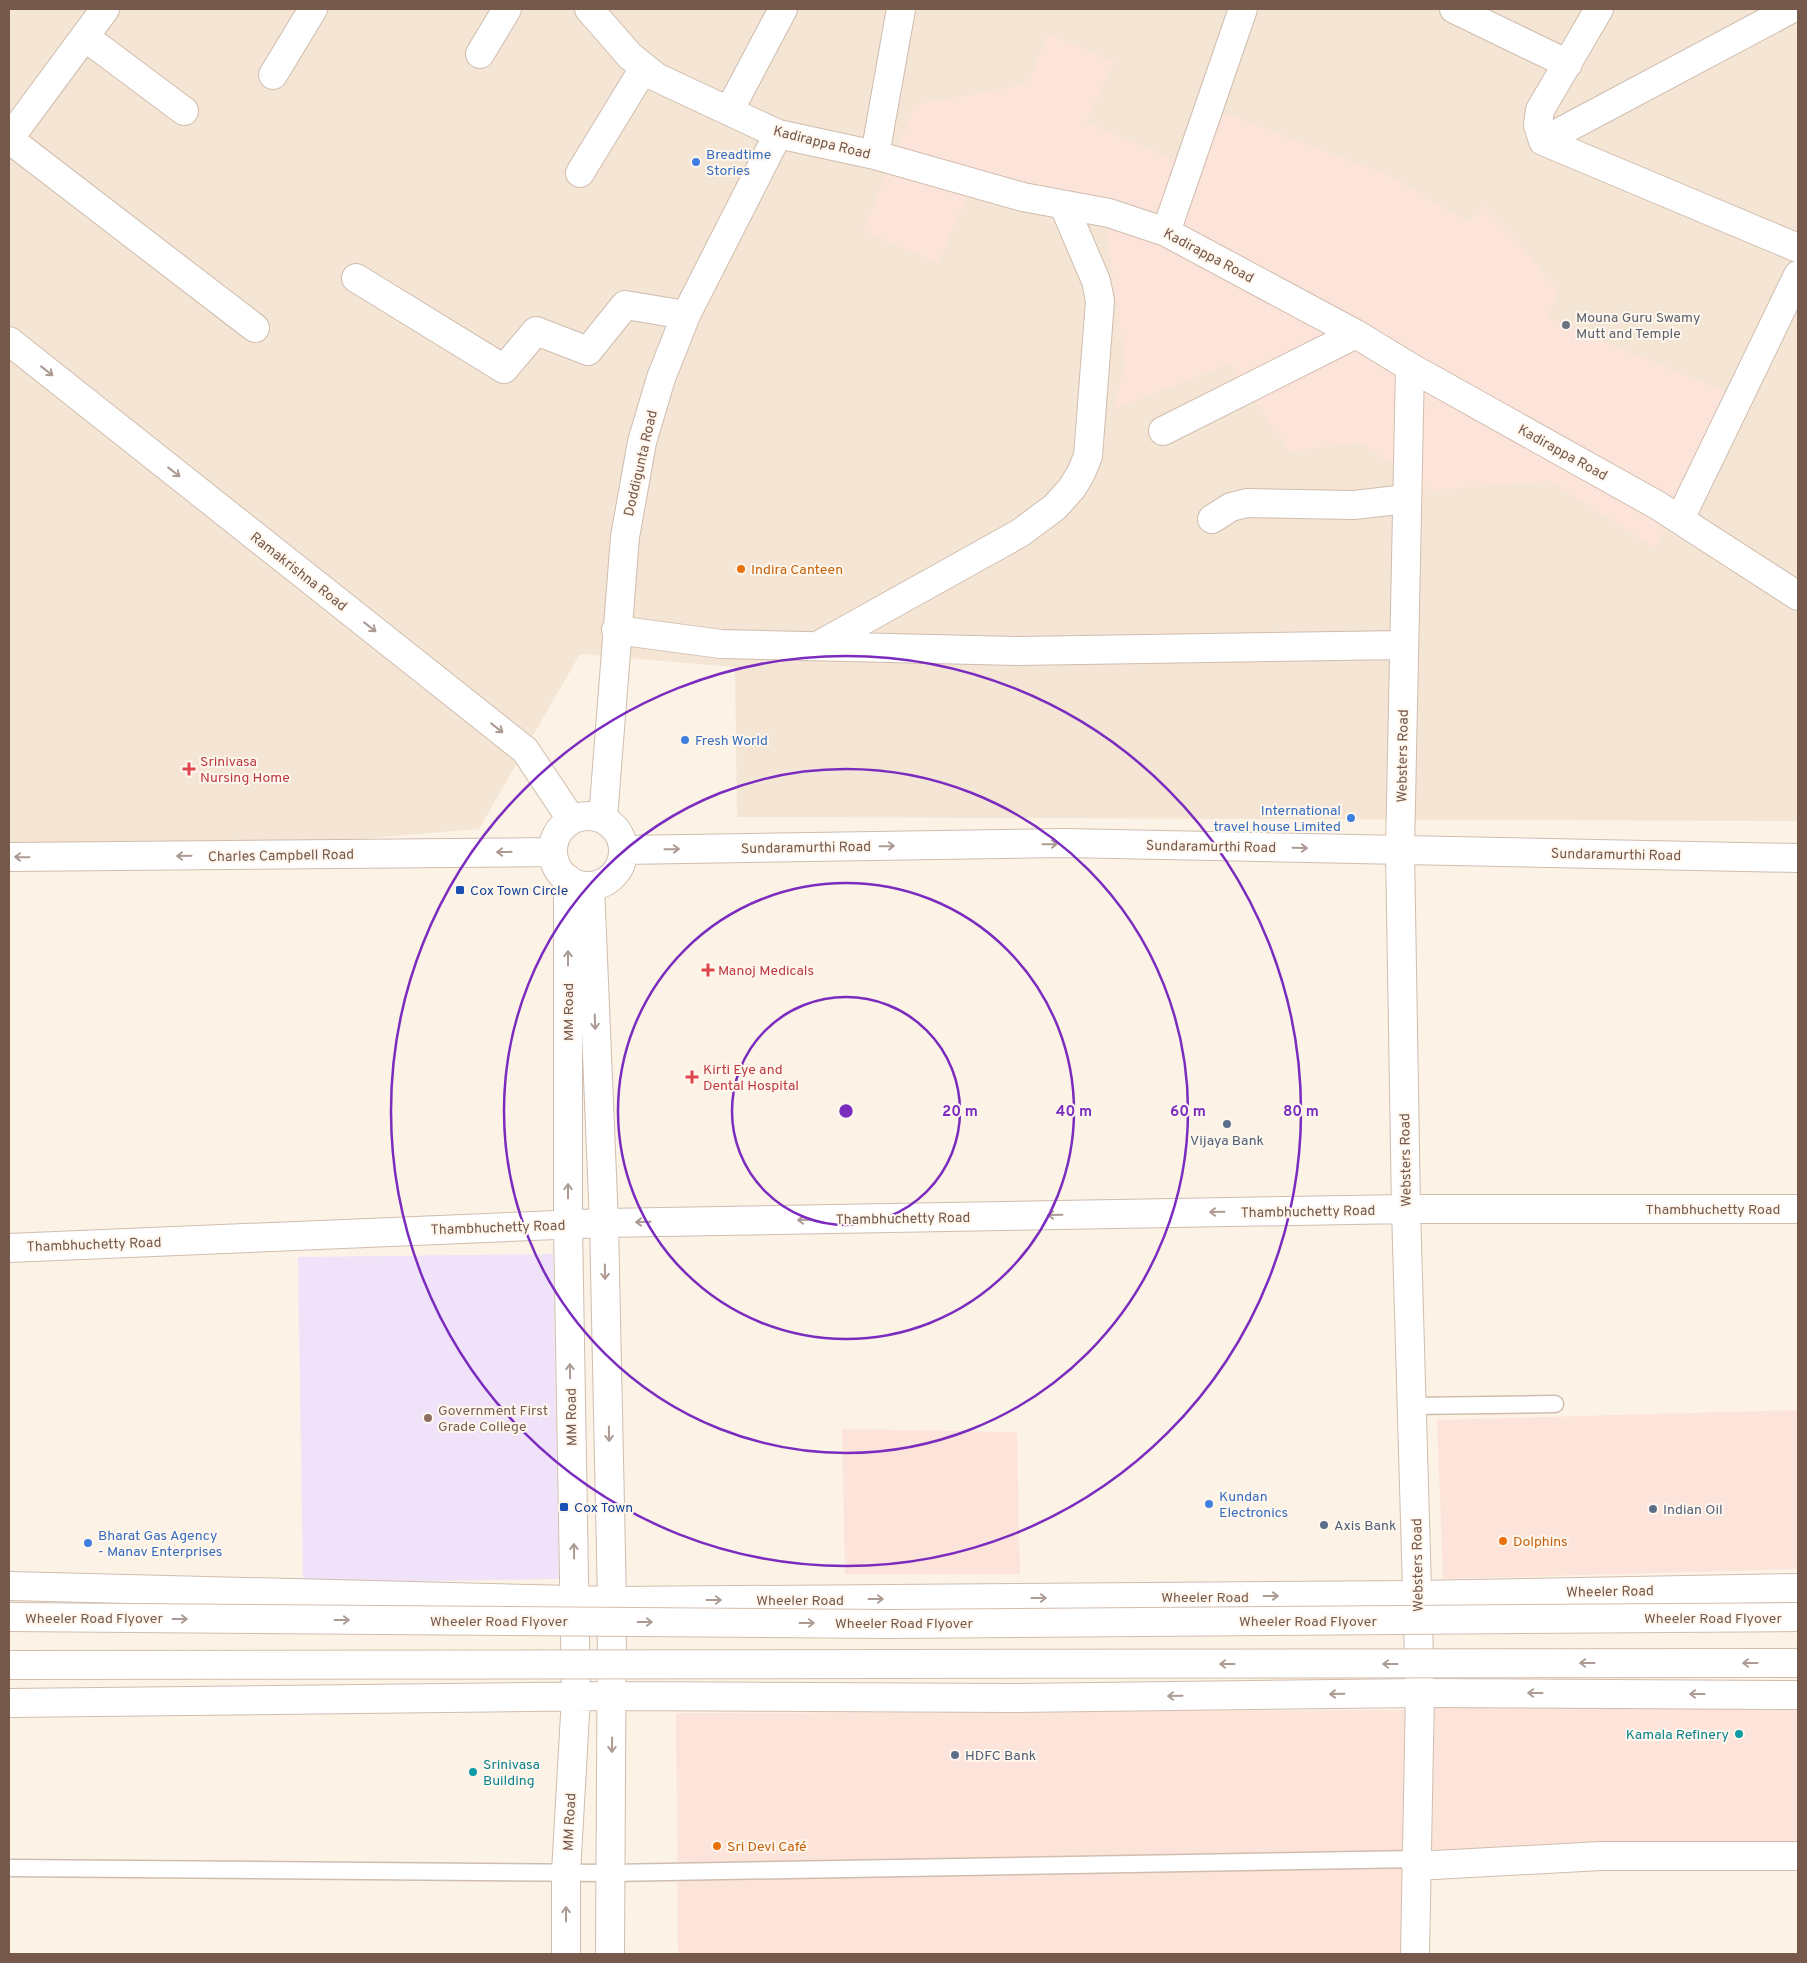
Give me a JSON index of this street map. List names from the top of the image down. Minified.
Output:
{"streets":{"street":["Kadirappa Road","Doddigunta Road","Ramakrishna Road","Websters Road","Sundaramurthi Road","Charles Campbell Road","MM Road","Thambhuchetty Road","Wheeler Road","Wheeler Road Flyover"]},"crossings":[["Kadirappa Road","Doddigunta Road"],["Kadirappa Road","Websters Road"],["Doddigunta Road","Ramakrishna Road"],["Doddigunta Road","Sundaramurthi Road"],["Doddigunta Road","Charles Campbell Road"],["Doddigunta Road","MM Road"],["Ramakrishna Road","Sundaramurthi Road"],["Ramakrishna Road","Charles Campbell Road"],["Ramakrishna Road","MM Road"],["Websters Road","Sundaramurthi Road"],["Websters Road","Thambhuchetty Road"],["Websters Road","Wheeler Road"],["Sundaramurthi Road","Charles Campbell Road"],["Sundaramurthi Road","MM Road"],["Charles Campbell Road","MM Road"],["MM Road","Thambhuchetty Road"],["MM Road","Wheeler Road"]],"one_way":["Ramakrishna Road","Charles Campbell Road","Thambhuchetty Road"],"places":{"other":["Breadtime Stories","Mouna Guru Swamy Mutt and Temple","Indira Canteen","Fresh World","International travel house Limited","Vijaya Bank","Government First Grade College","Kundan Electronics","Indian Oil","Axis Bank","Dolphins","Bharat Gas Agency - Manav Enterprises","Kamala Refinery","HDFC Bank","Srinivasa Building","Sri Devi Café"],"health":["Srinivasa Nursing Home","Manoj Medicals","Kirti Eye and Dental Hospital"],"transit":["Cox Town Circle","Cox Town"]},"rings":["20 m","40 m","60 m","80 m"]}
